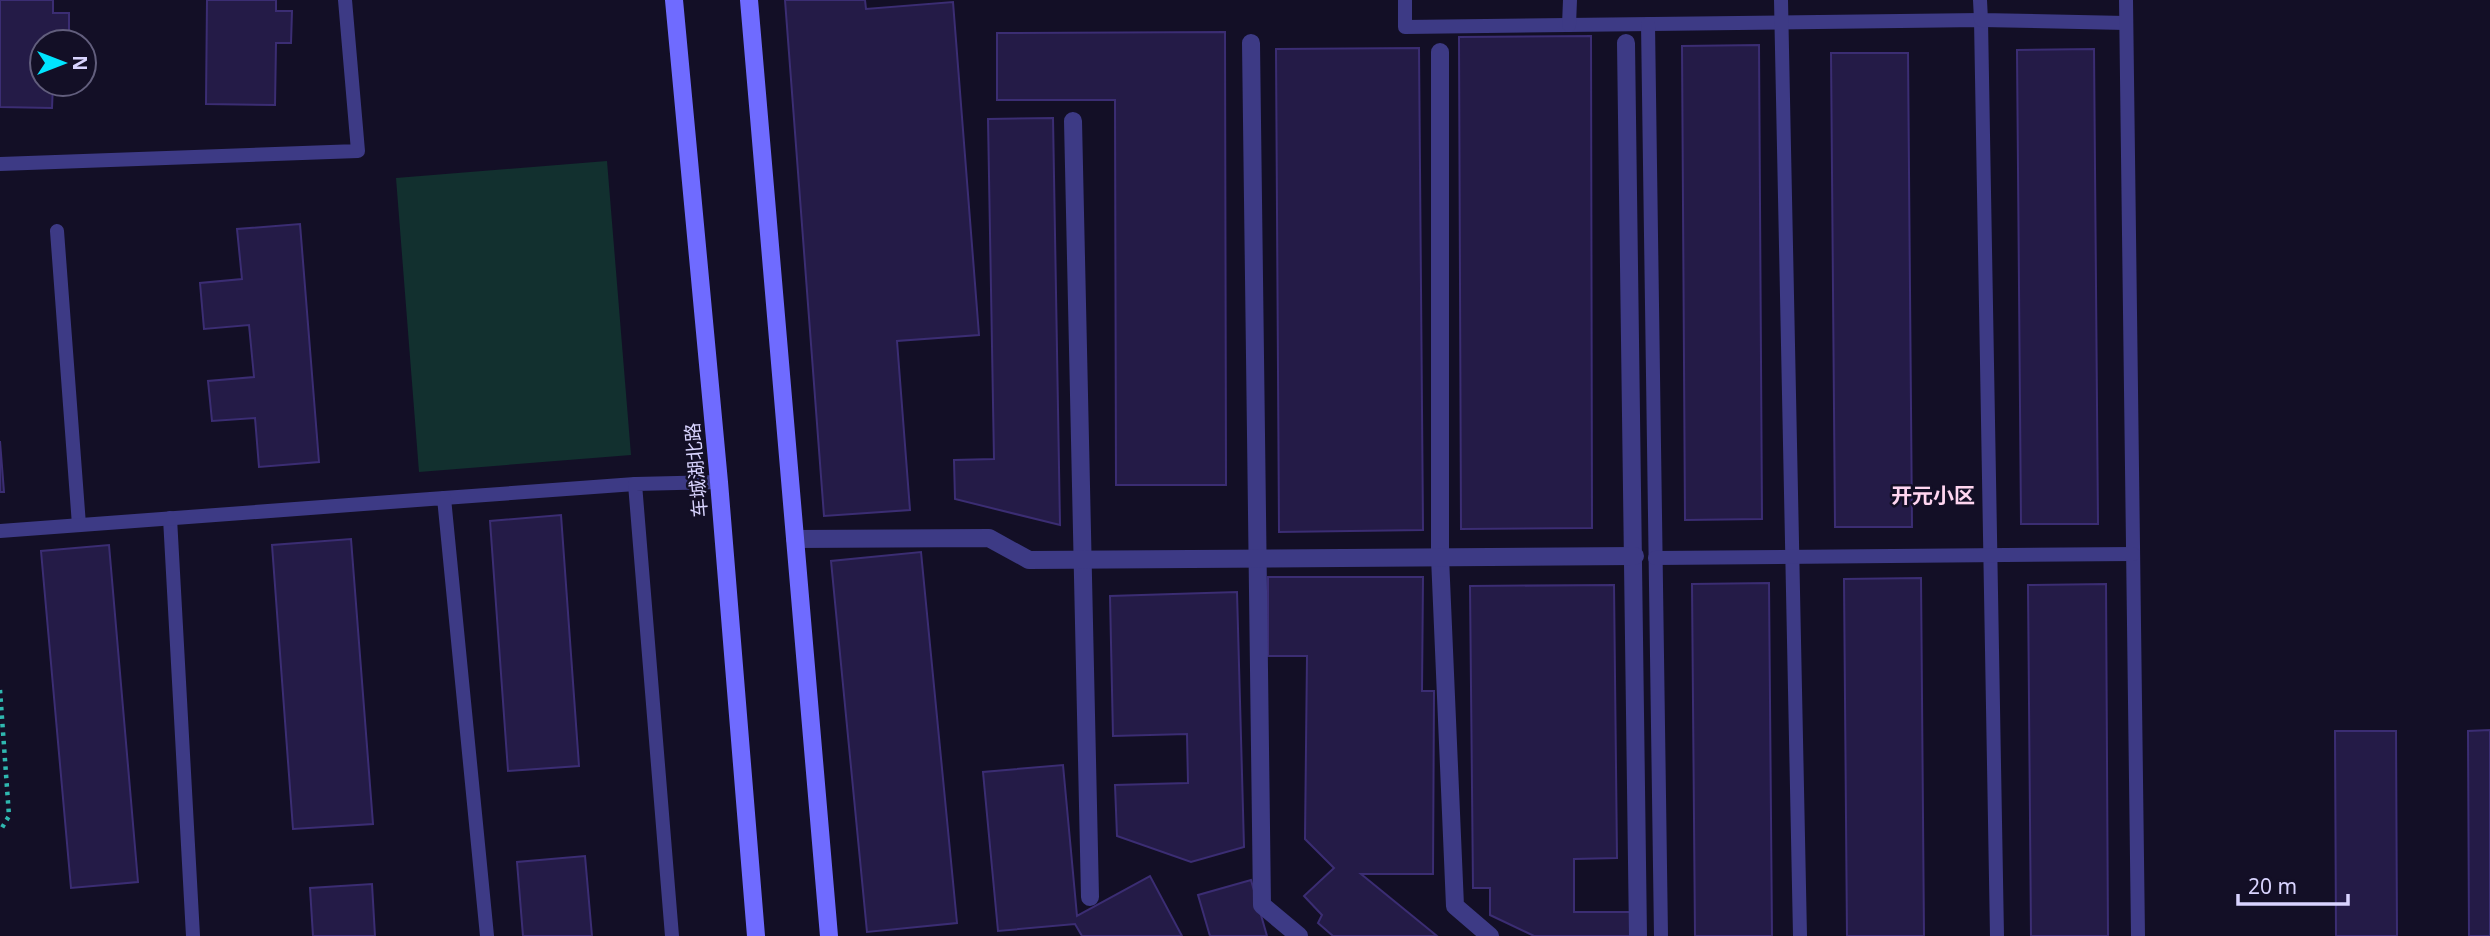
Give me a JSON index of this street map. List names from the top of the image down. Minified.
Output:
{"streets":{"main road":["车城湖北路"]},"districts":["开元小区"],"scale_bar":"20 m","north":"right"}
